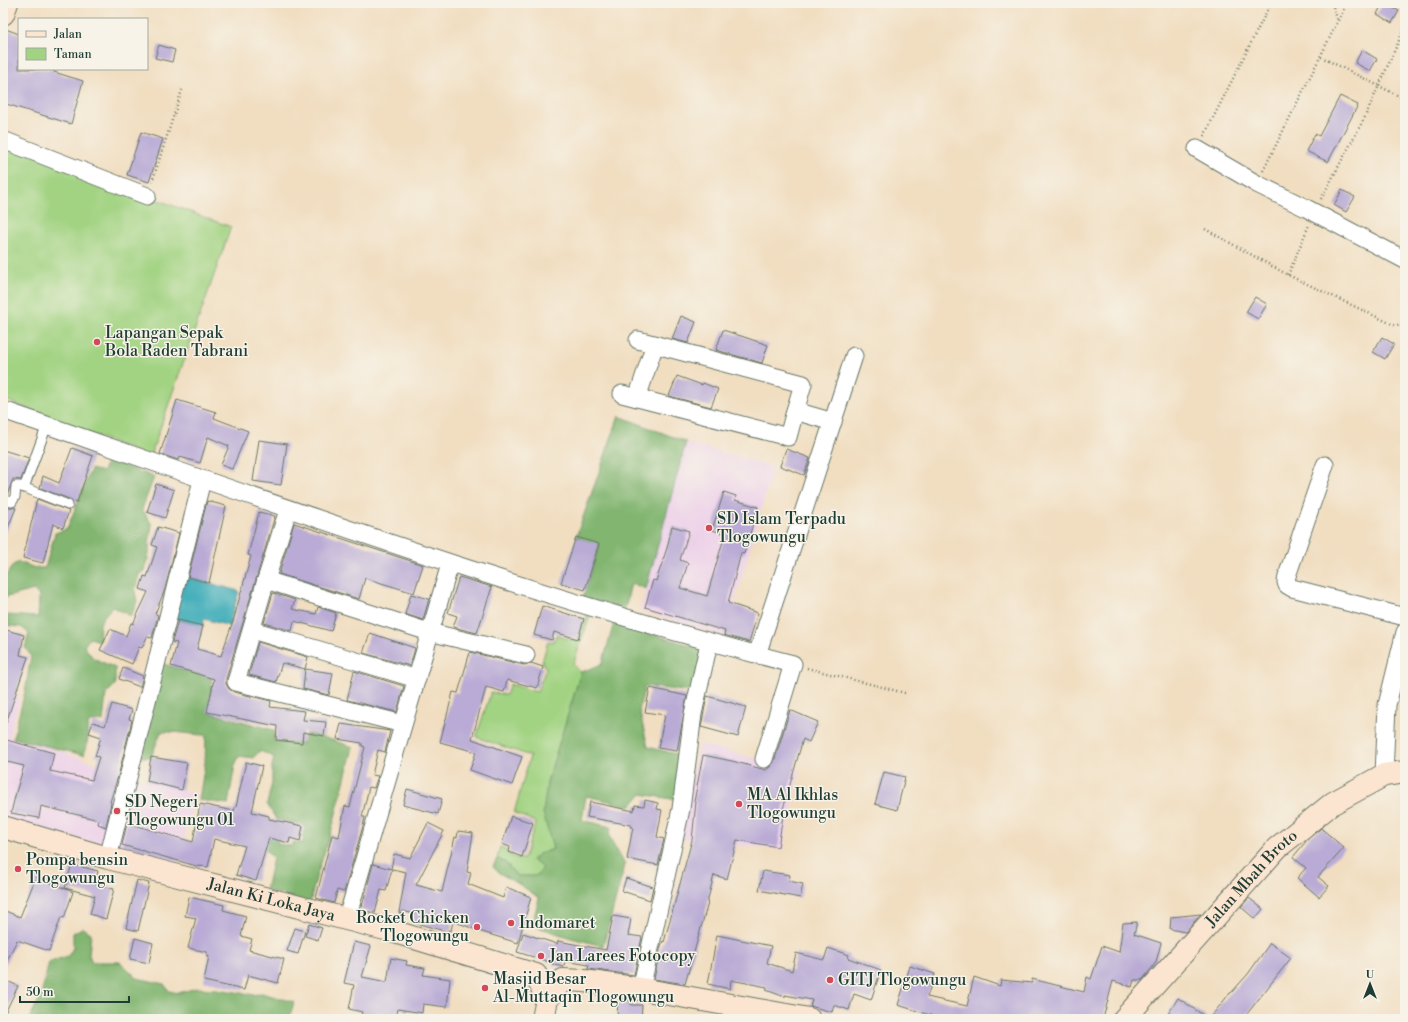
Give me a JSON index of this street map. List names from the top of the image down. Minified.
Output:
{"streets":{"main road":["Jalan Mbah Broto","Jalan Ki Loka Jaya"]},"places":["Lapangan Sepak Bola Raden Tabrani","SD Islam Terpadu Tlogowungu","MA Al Ikhlas Tlogowungu","SD Negeri Tlogowungu 01","Pompa bensin Tlogowungu","Indomaret","Rocket Chicken Tlogowungu","Jan Larees Fotocopy","GITJ Tlogowungu","Masjid Besar Al-Muttaqin Tlogowungu"],"legend":["Jalan","Taman"],"scale_bar":"50 m","north":"top"}
